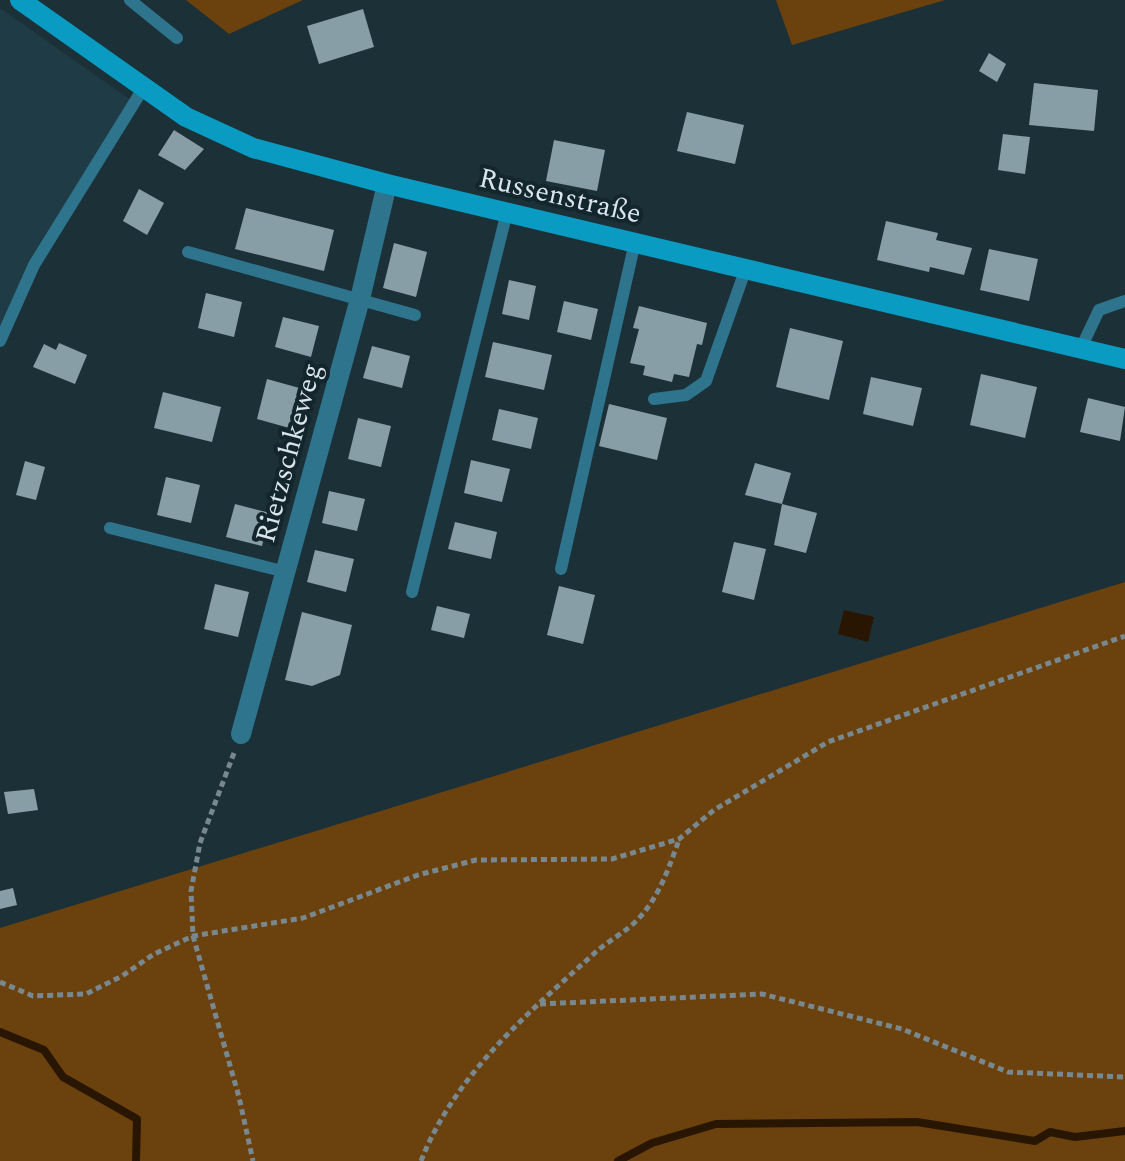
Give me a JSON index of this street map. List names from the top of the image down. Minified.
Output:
{"streets":{"street":["Russenstraße","Rietzschkeweg"]},"crossings":[["Russenstraße","Rietzschkeweg"]]}
